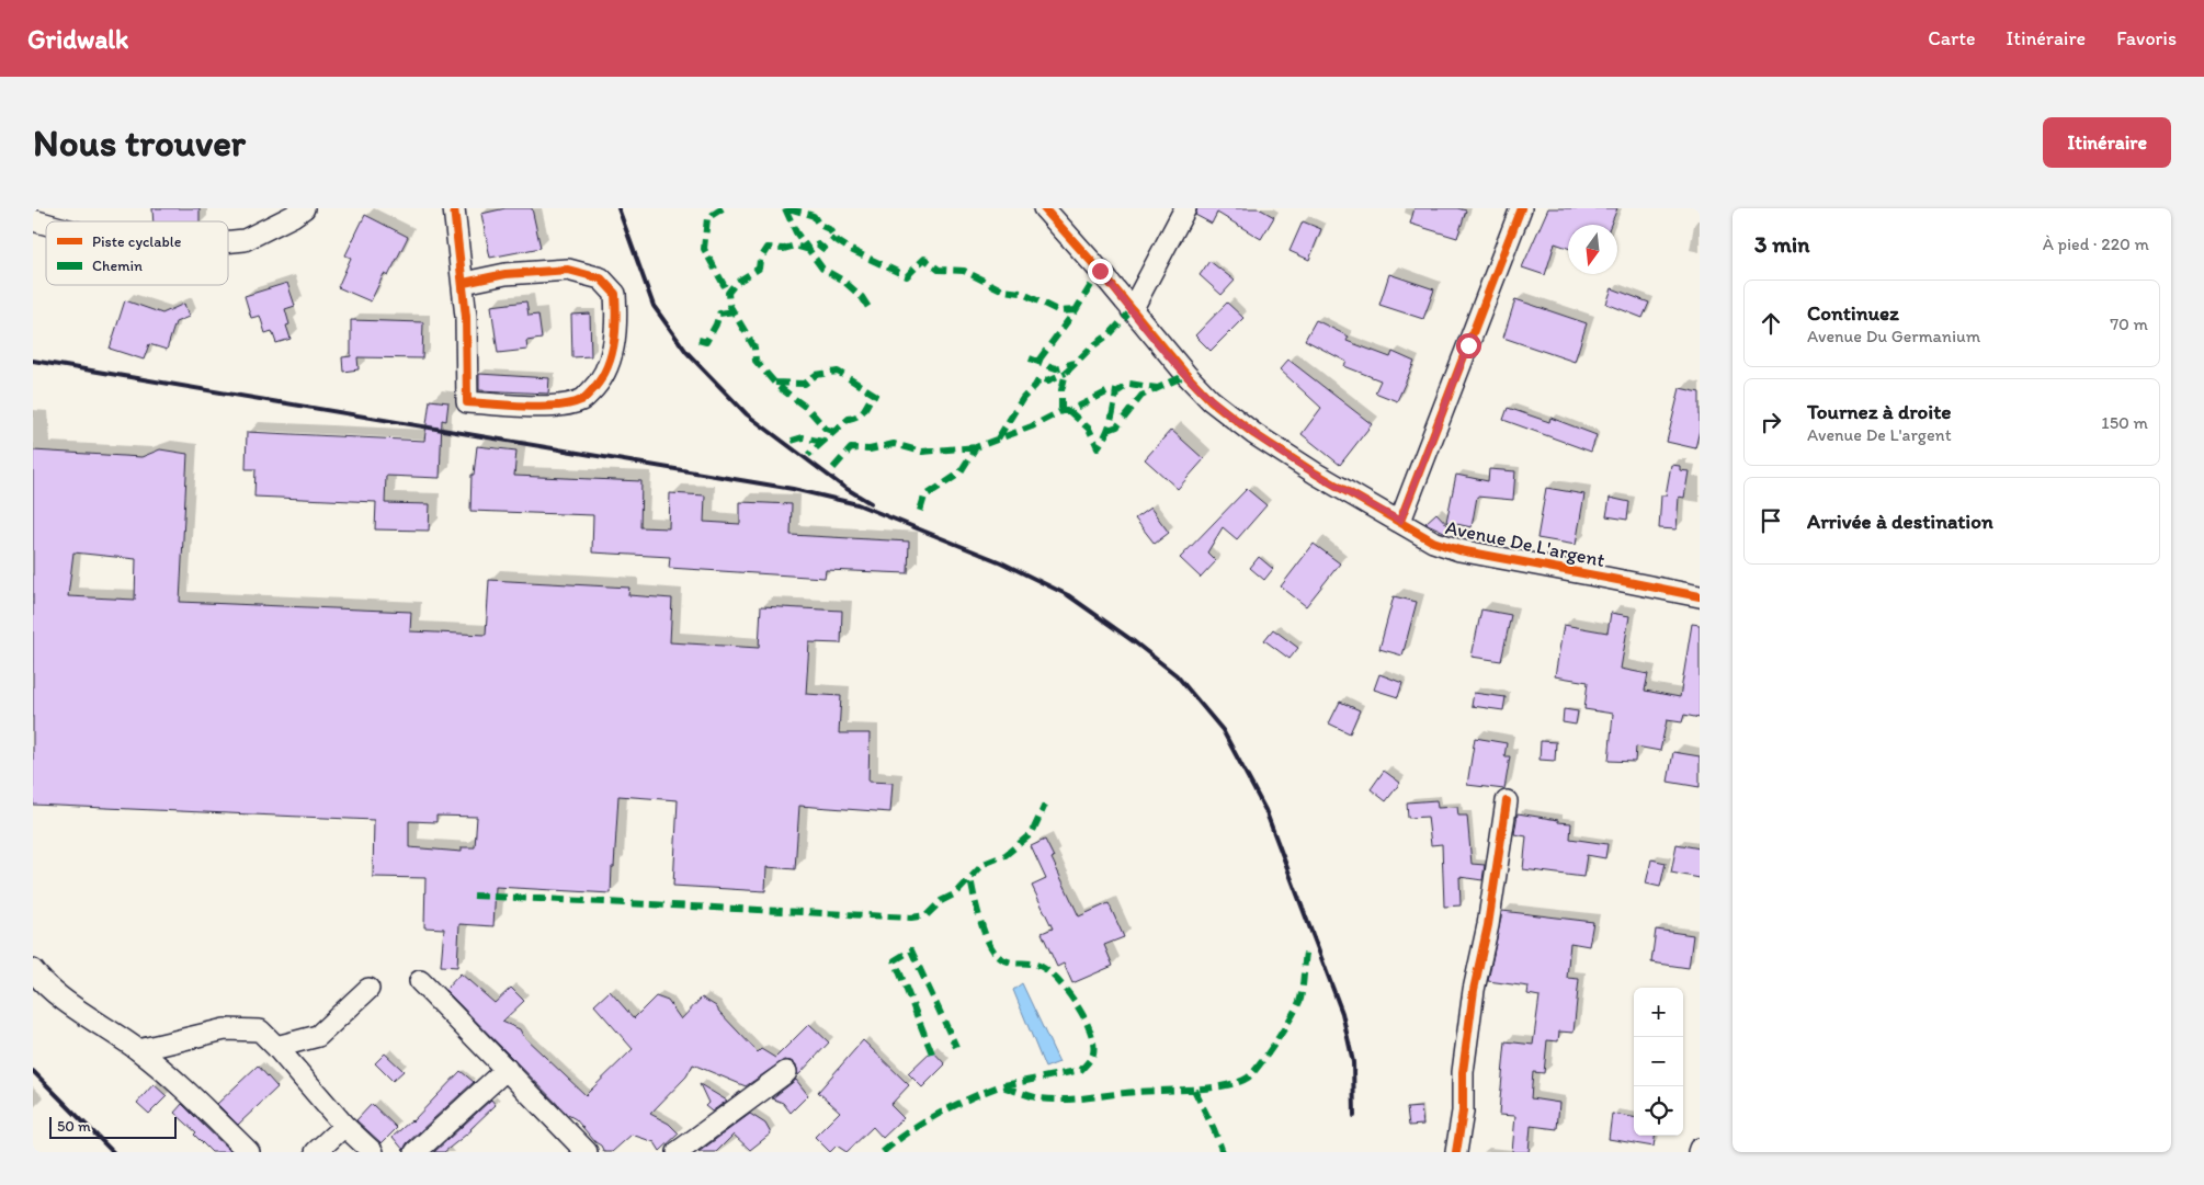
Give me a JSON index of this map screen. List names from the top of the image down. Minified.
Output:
{"streets":{"street":["Avenue De L'argent"]},"legend":["Piste cyclable","Chemin"],"scale_bar":"50 m","north":"bottom","page":{"header":"Gridwalk","nav":["Carte","Itinéraire","Favoris"],"buttons":"Itinéraire","title":"Nous trouver","heading":["3 min","À pied · 220 m"],"list":[["Continuez","Avenue Du Germanium","70 m"],["Tournez à droite","Avenue De L'argent","150 m"],"Arrivée à destination"],"map_buttons":["+","−"],"scale":"50 m"}}
